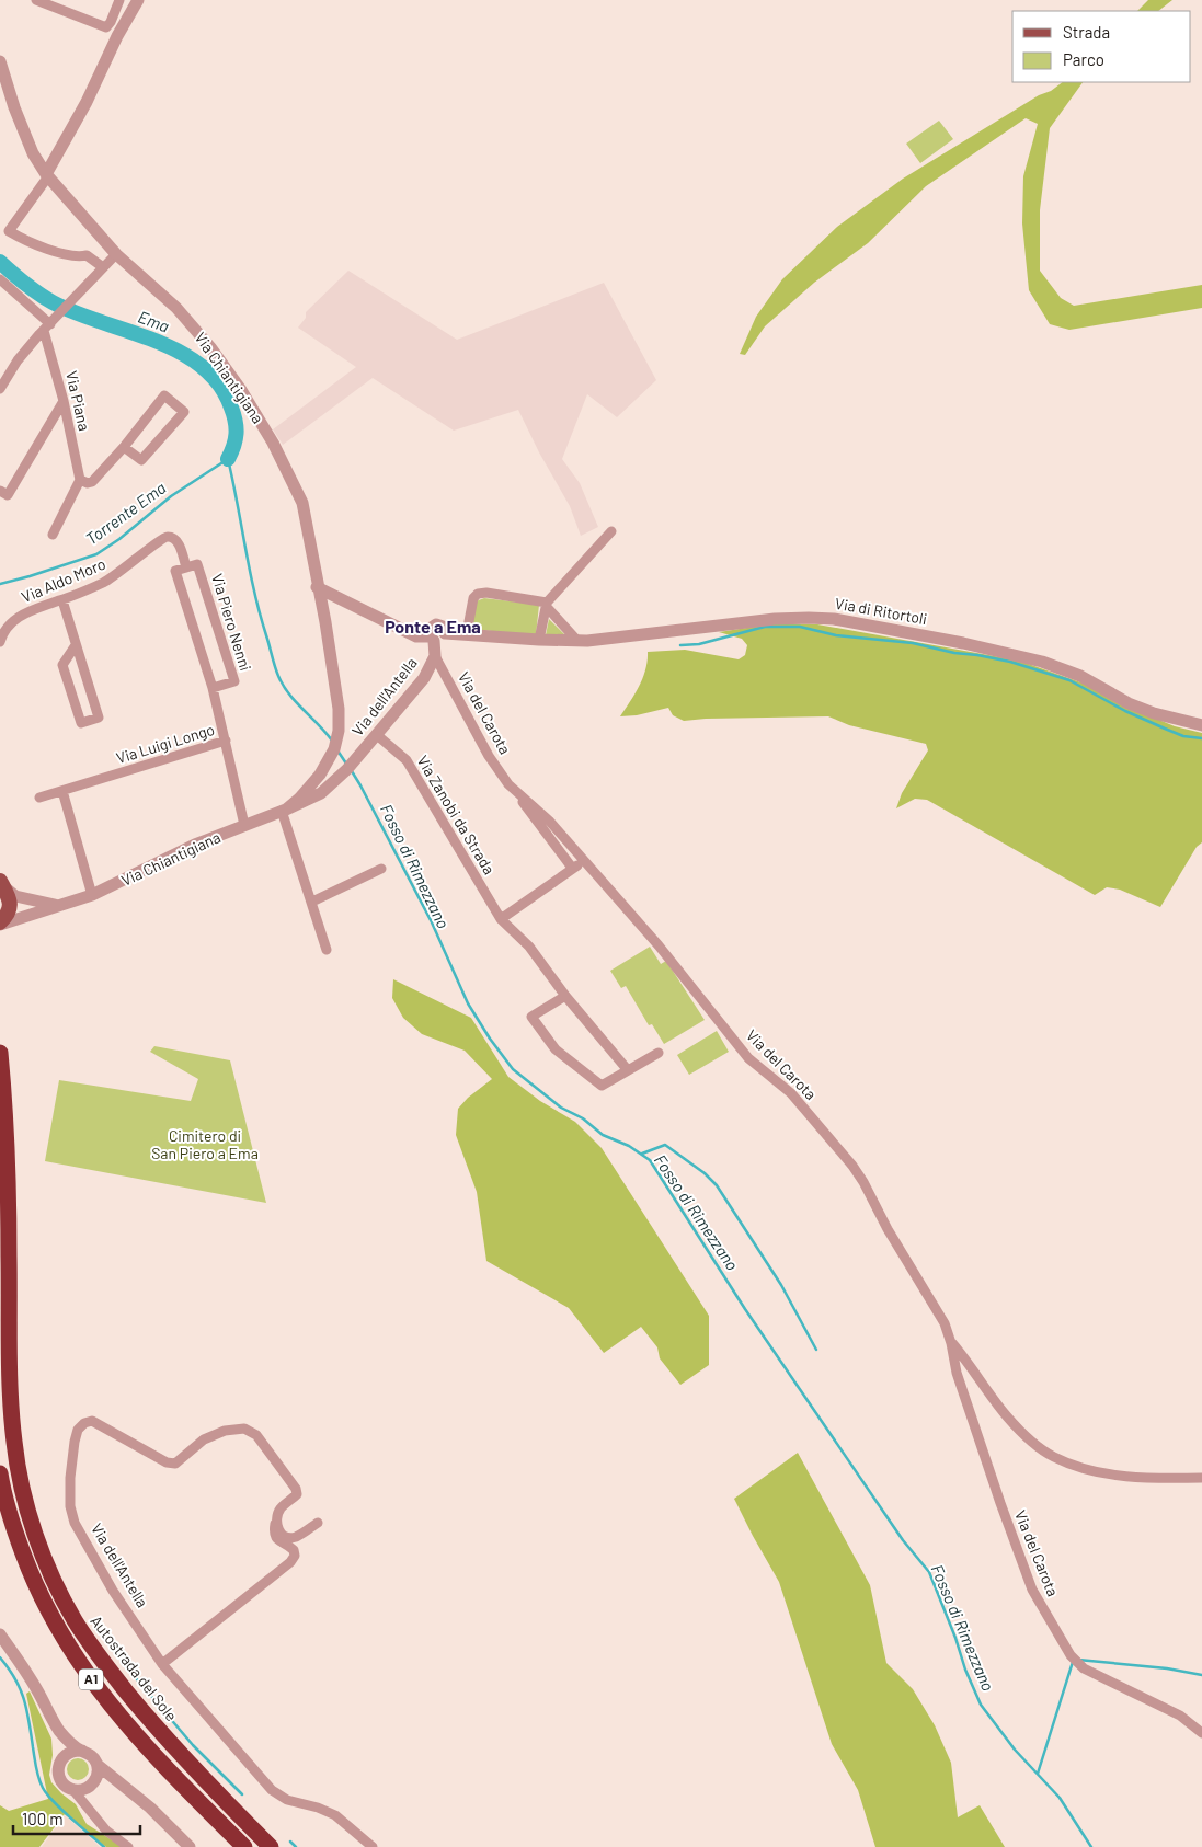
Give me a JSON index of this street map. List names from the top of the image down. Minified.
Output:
{"streets":{"highway":["Autostrada del Sole","A1"],"main road":["Via Chiantigiana"],"street":["Via Piana","Via Aldo Moro","Via di Ritortoli","Via Piero Nenni","Via dell'Antella","Via del Carota","Via Luigi Longo","Via Zanobi da Strada"]},"crossings":[["Via Chiantigiana","Via dell'Antella"],["Via Chiantigiana","Via Luigi Longo"],["Via Aldo Moro","Via Piero Nenni"],["Via di Ritortoli","Via dell'Antella"],["Via dell'Antella","Via del Carota"],["Via dell'Antella","Via Zanobi da Strada"]],"districts":["Ponte a Ema"],"water":["Ema","Torrente Ema","Fosso di Rimezzano"],"parks":["Cimitero di San Piero a Ema"],"legend":["Strada","Parco"],"scale_bar":"100 m"}
